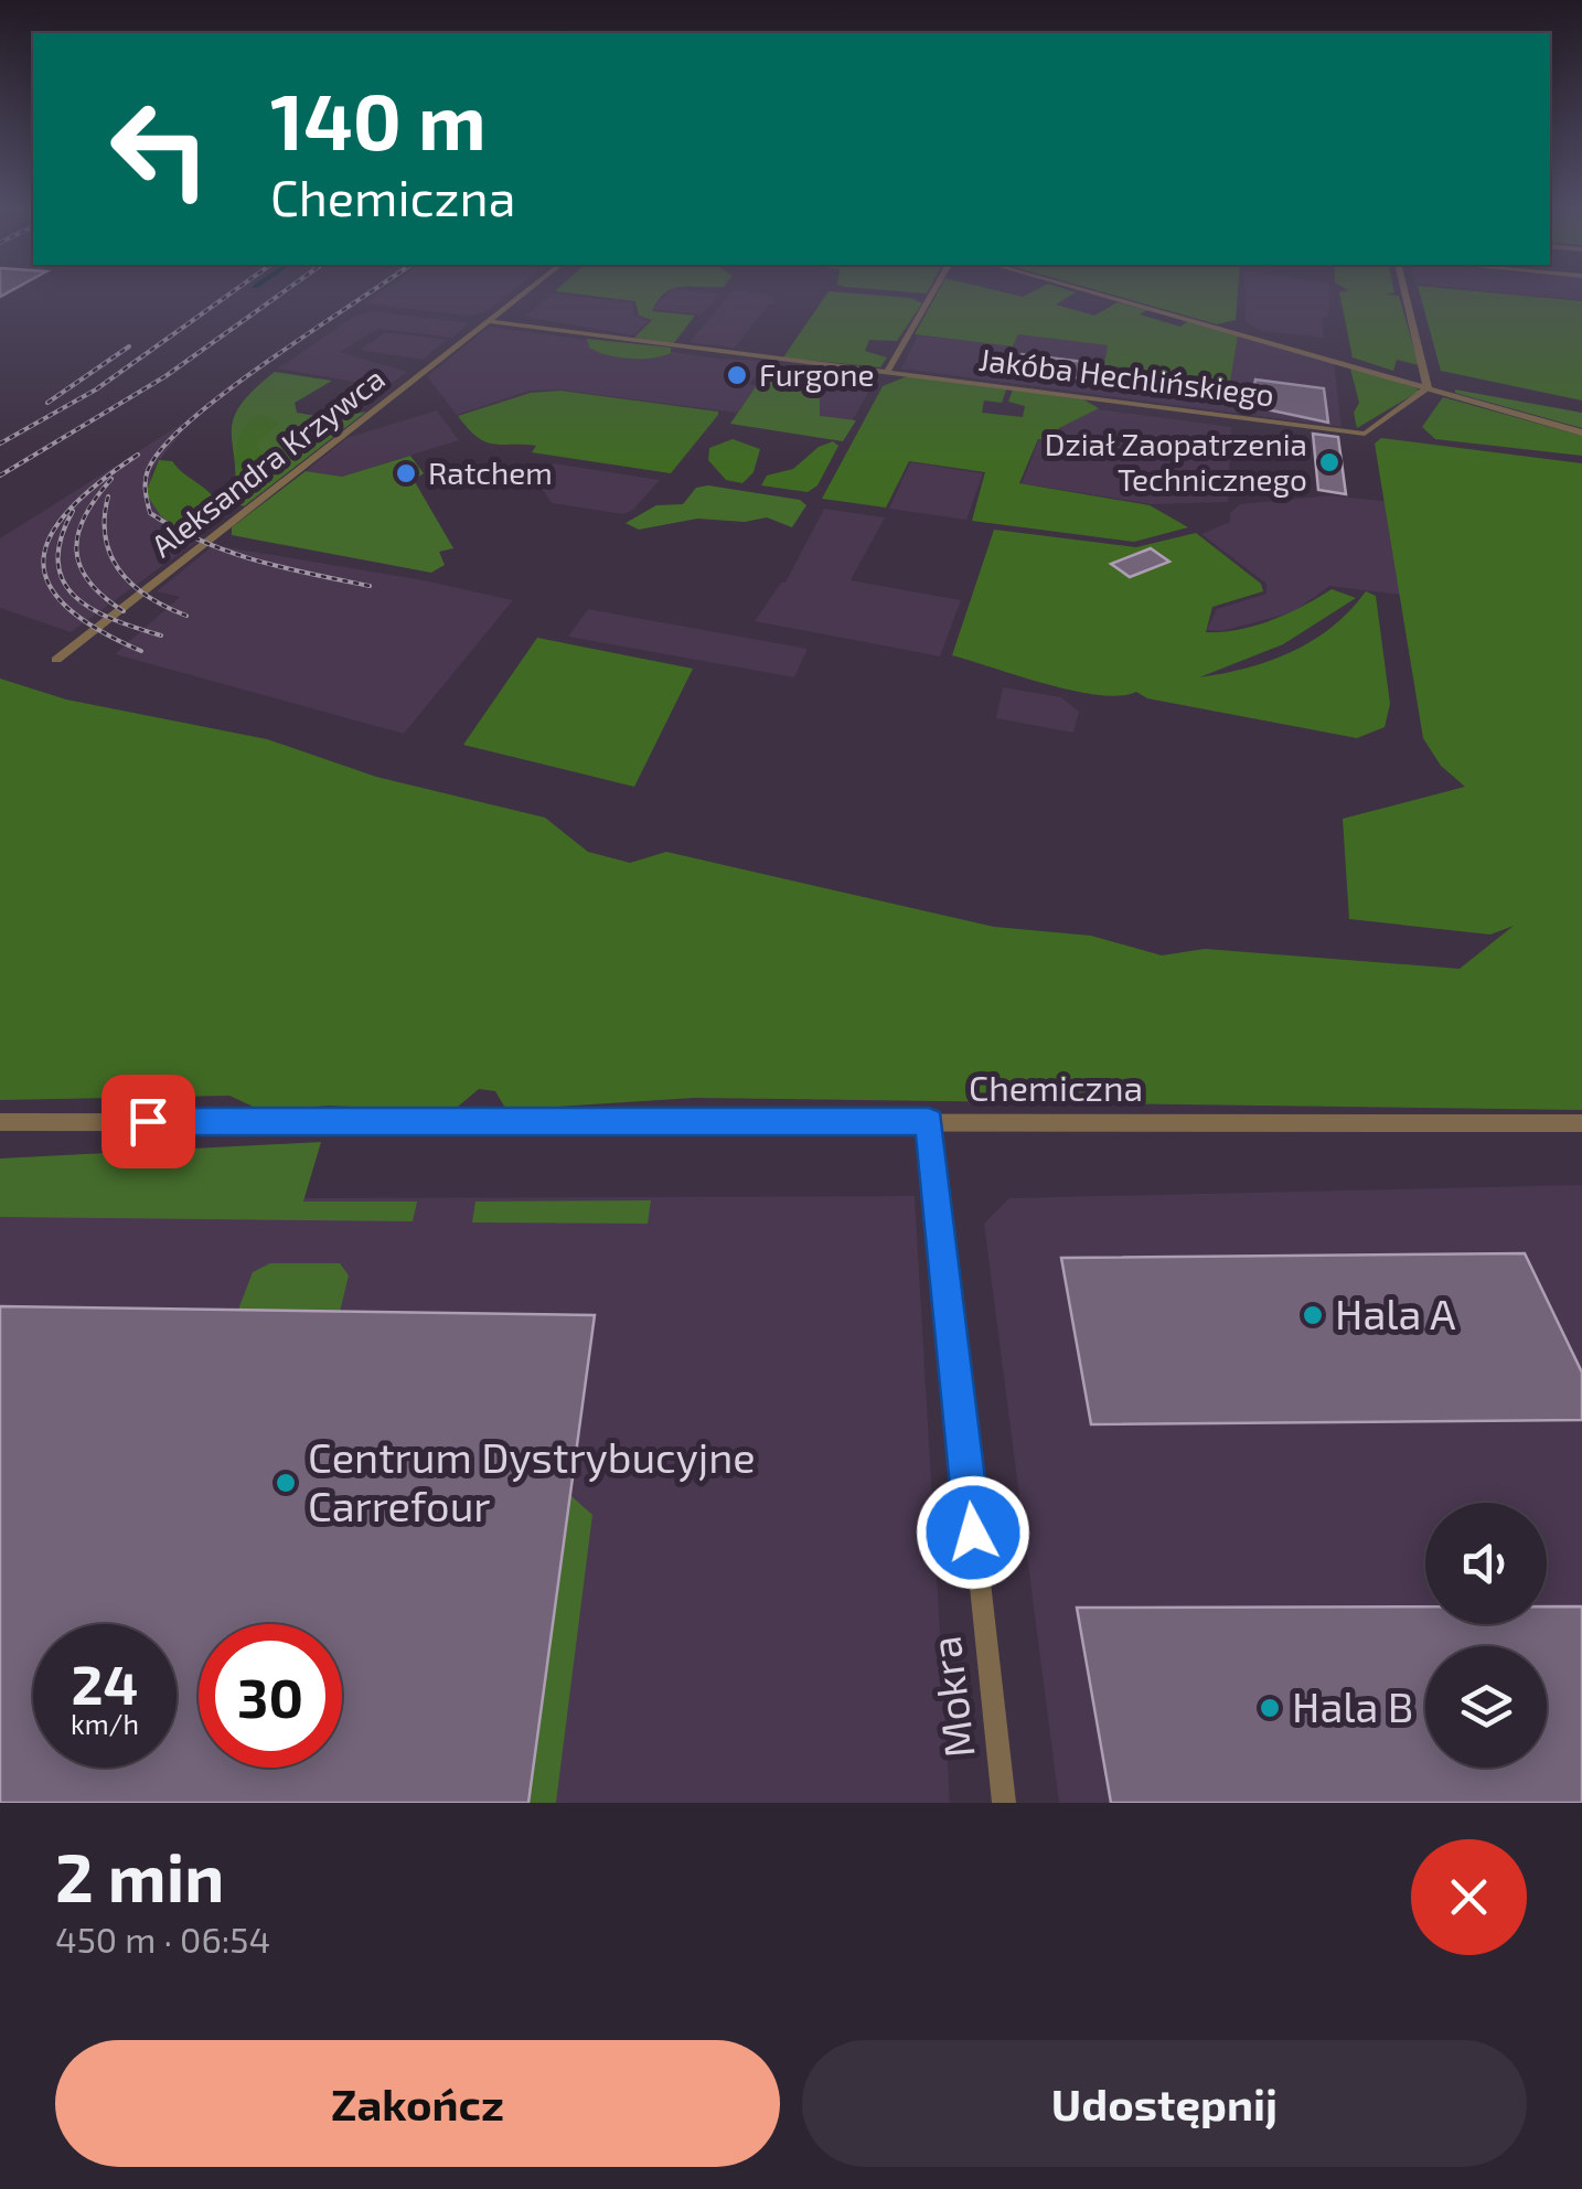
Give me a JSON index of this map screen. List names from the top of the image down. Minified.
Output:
{"streets":{"street":["Jakóba Hechlińskiego","Aleksandra Krzywca","Chemiczna","Mokra"]},"crossings":[["Jakóba Hechlińskiego","Aleksandra Krzywca"],["Chemiczna","Mokra"]],"places":["Furgone","Dział Zaopatrzenia Technicznego","Ratchem","Hala A","Centrum Dystrybucyjne Carrefour","Hala B"],"page":{"turn":["140 m","Chemiczna"],"speed":"24 km/h","limit":"30","heading":["2 min","450 m · 06:54"],"buttons":["Zakończ","Udostępnij"]}}
